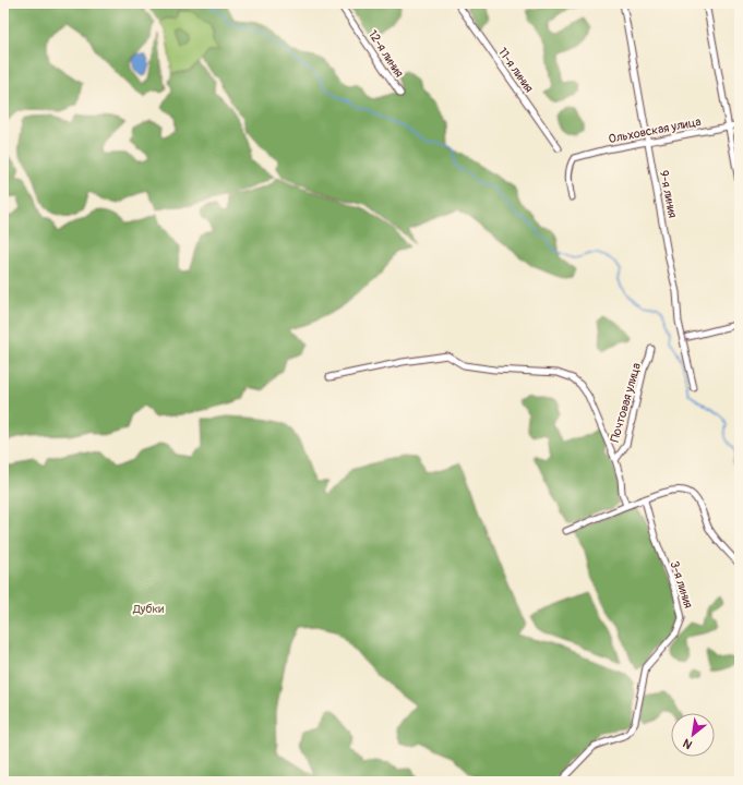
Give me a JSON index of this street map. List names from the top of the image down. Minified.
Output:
{"streets":{"street":["12-я линия","11-я линия","Ольховская улица","9-я линия","Почтовая улица","3-я линия"]},"crossings":[["Ольховская улица","9-я линия"]],"parks":["Дубки"],"north":"bottom left"}
